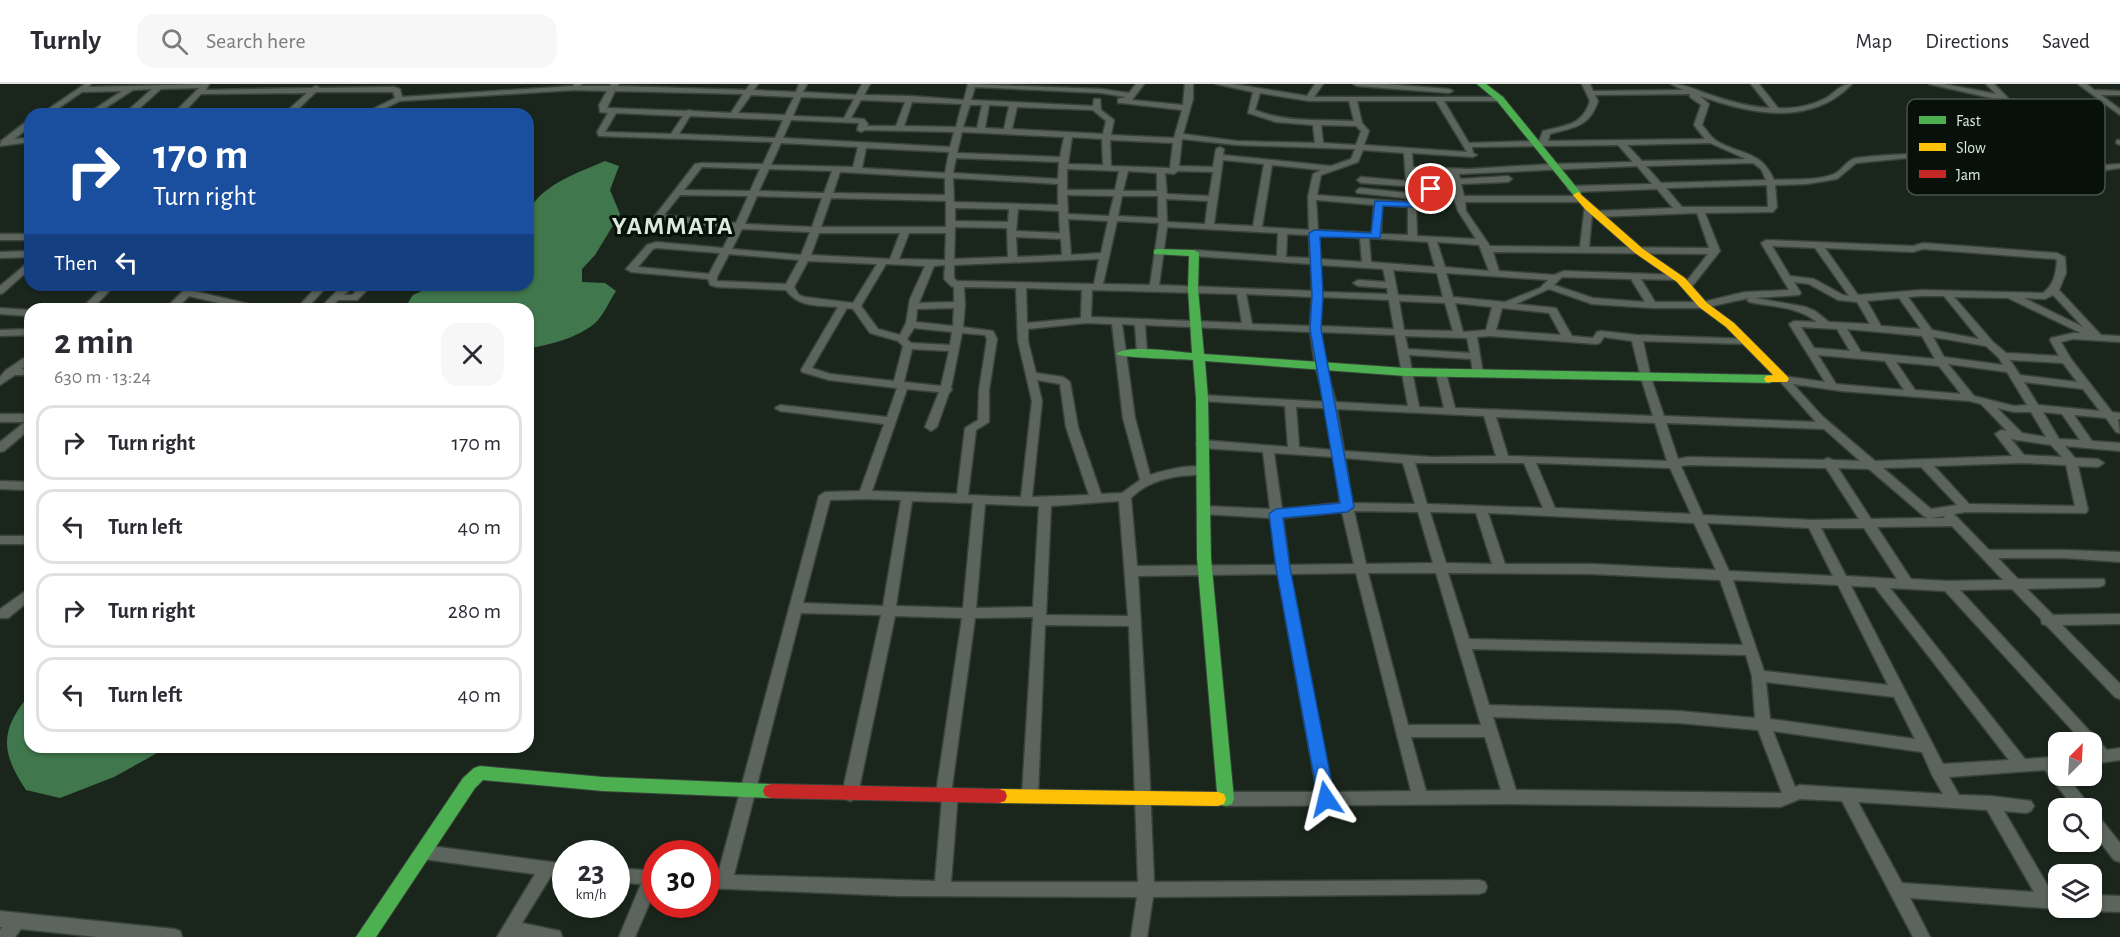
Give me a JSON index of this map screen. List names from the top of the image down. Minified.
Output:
{"districts":["YAMMATA"],"legend":["Fast","Slow","Jam"],"north":"top right","page":{"header":"Turnly","search":"Search here","nav":["Map","Directions","Saved"],"turn":["170 m","Turn right"],"then":"Then","heading":["2 min","630 m · 13:24"],"list":[{"name":"Turn right","value":"170 m"},{"name":"Turn left","value":"40 m"},{"name":"Turn right","value":"280 m"},{"name":"Turn left","value":"40 m"}],"speed":"23 km/h","limit":"30"}}
